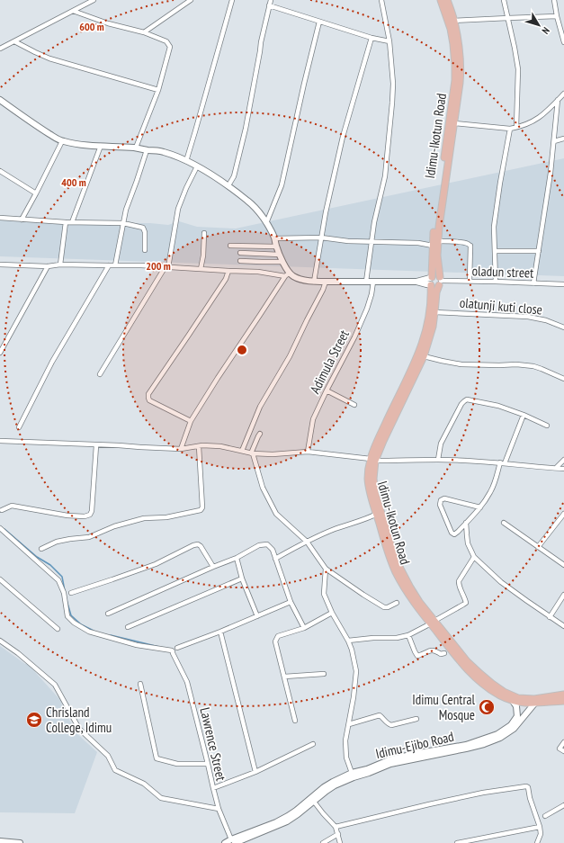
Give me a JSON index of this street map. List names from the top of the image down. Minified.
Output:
{"streets":{"main road":["Idimu-Ikotun Road","Idimu-Ejibo Road"],"street":["oladun street","olatunji kuti close","Adimula Street","Lawrence Street"]},"crossings":[["Idimu-Ikotun Road","oladun street"],["Idimu-Ikotun Road","olatunji kuti close"],["Idimu-Ikotun Road","Idimu-Ejibo Road"],["Lawrence Street","Idimu-Ejibo Road"]],"places":{"mosque":["Idimu Central Mosque"],"school or university":["Chrisland College, Idimu"]},"north":"bottom right","rings":["600 m","400 m","200 m"]}
